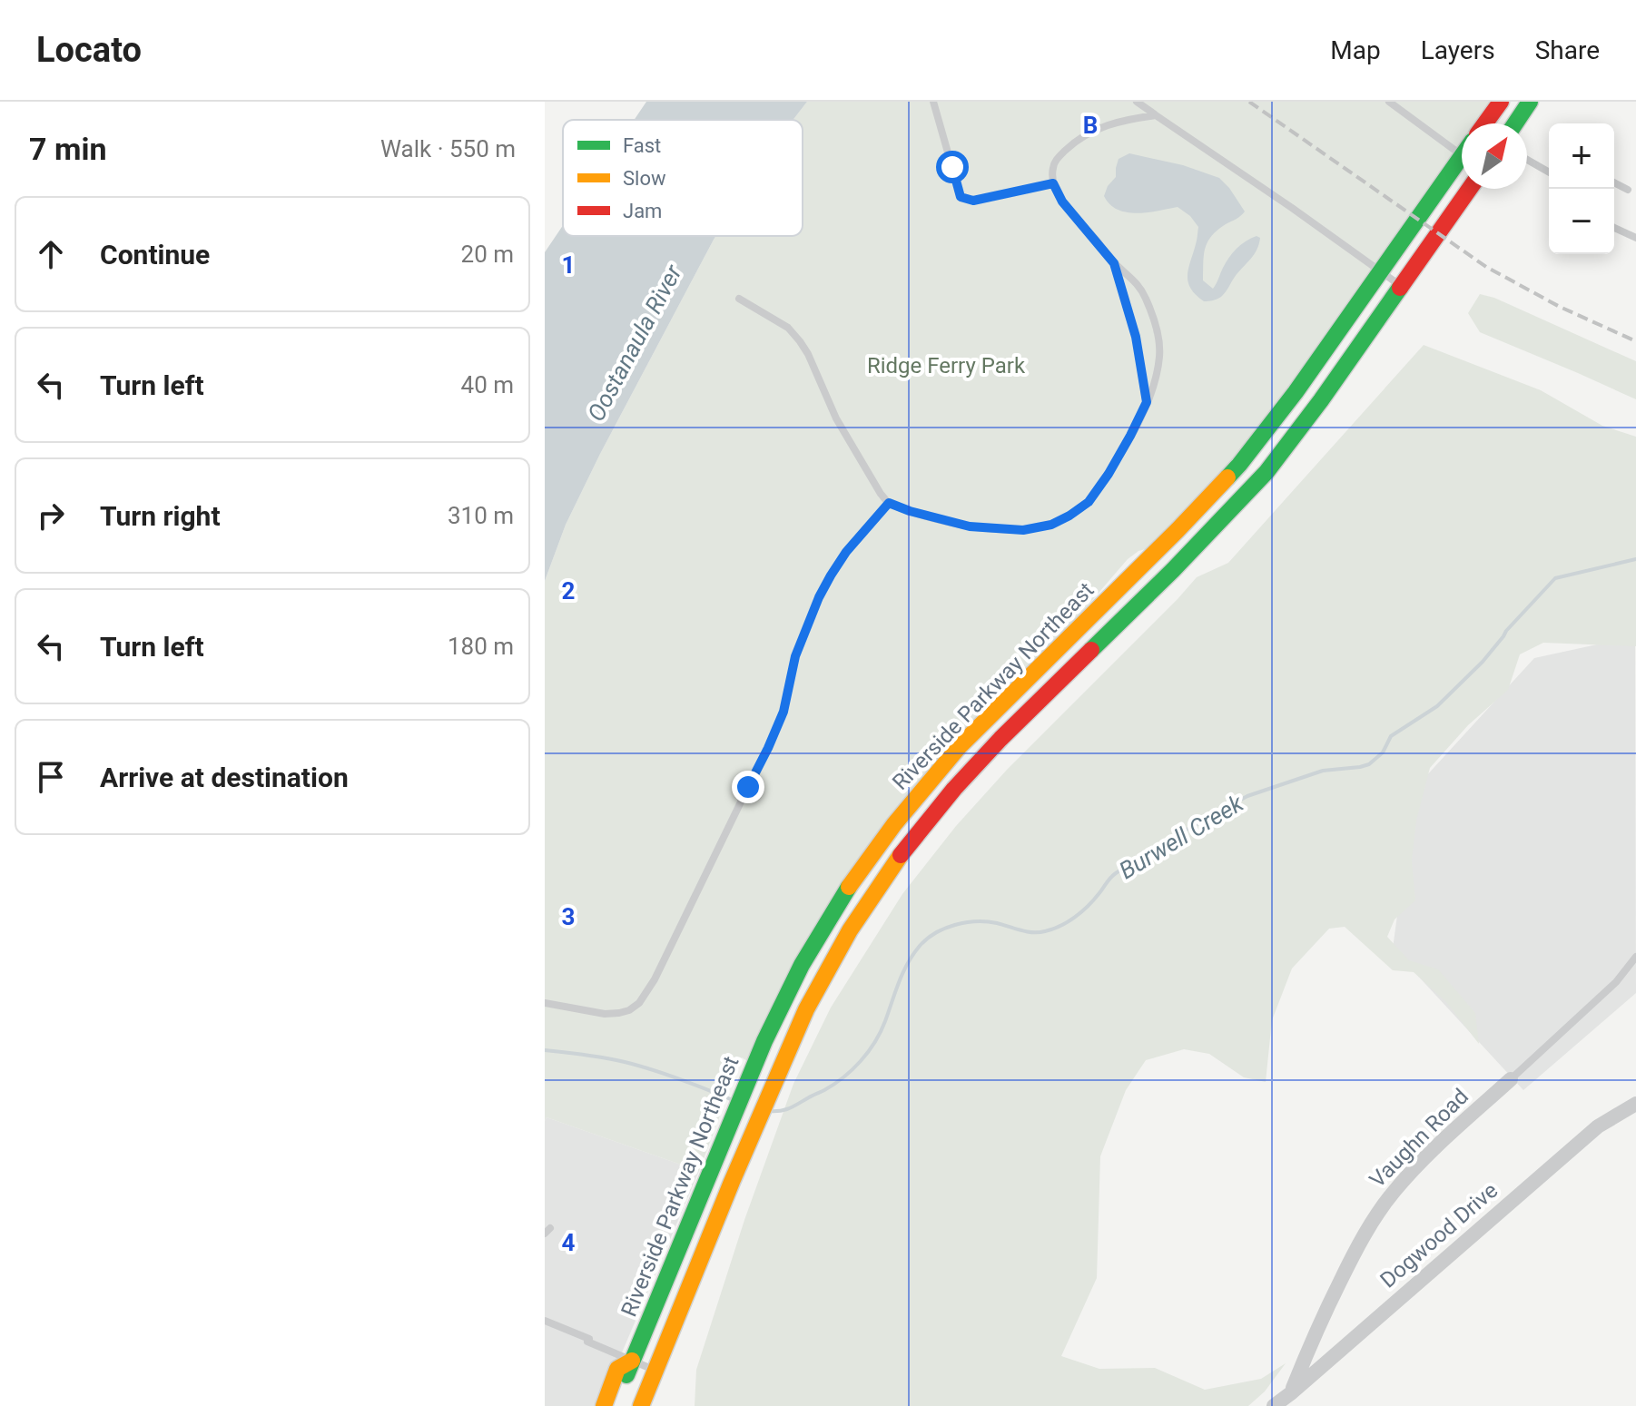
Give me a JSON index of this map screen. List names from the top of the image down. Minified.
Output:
{"streets":{"main road":["Riverside Parkway Northeast"],"street":["Vaughn Road","Dogwood Drive"]},"crossings":[["Vaughn Road","Dogwood Drive"]],"water":["Oostanaula River","Burwell Creek"],"parks":["Ridge Ferry Park"],"legend":["Fast","Slow","Jam"],"north":"top right","page":{"header":"Locato","nav":["Map","Layers","Share"],"heading":["7 min","Walk · 550 m"],"map_buttons":["+","−"],"list":[["Continue","20 m"],["Turn left","40 m"],["Turn right","310 m"],["Turn left","180 m"],"Arrive at destination"]},"grid":{"columns":["B"],"rows":["1","2","3","4"]}}
